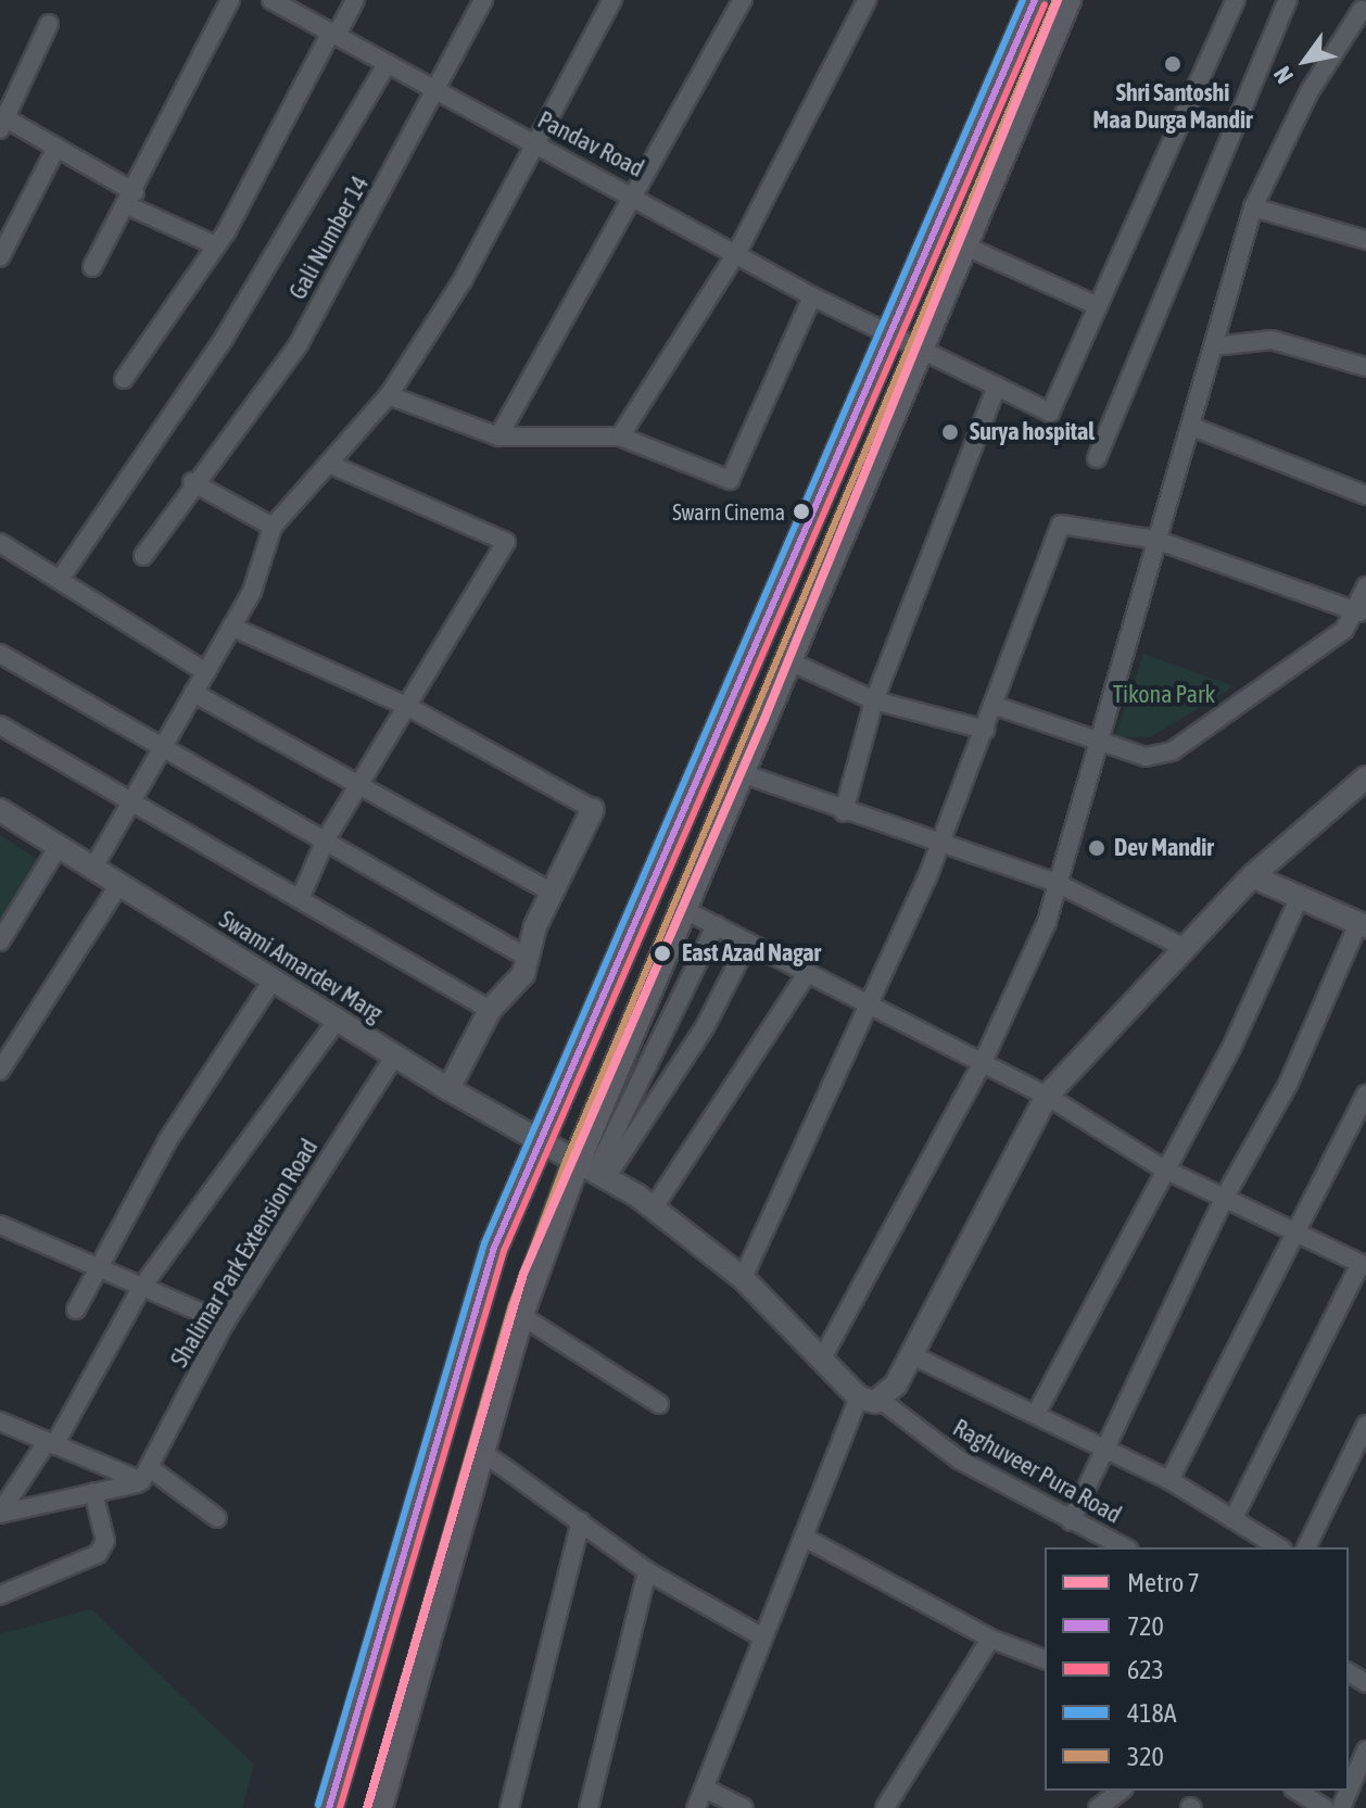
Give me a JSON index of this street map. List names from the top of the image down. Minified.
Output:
{"streets":{"street":["Pandav Road","Gali Number 14","Swami Amardev Marg","Shalimar Park Extension Road","Raghuveer Pura Road"]},"crossings":[["Pandav Road","Gali Number 14"],["Swami Amardev Marg","Shalimar Park Extension Road"]],"parks":["Tikona Park"],"places":["Shri Santoshi Maa Durga Mandir","Surya hospital","Swarn Cinema","Dev Mandir","East Azad Nagar"],"lines":["metro line 7","transit line 720","transit line 418A","transit line 320","transit line 623"],"legend":["Metro 7","720","623","418A","320"],"north":"bottom left"}
